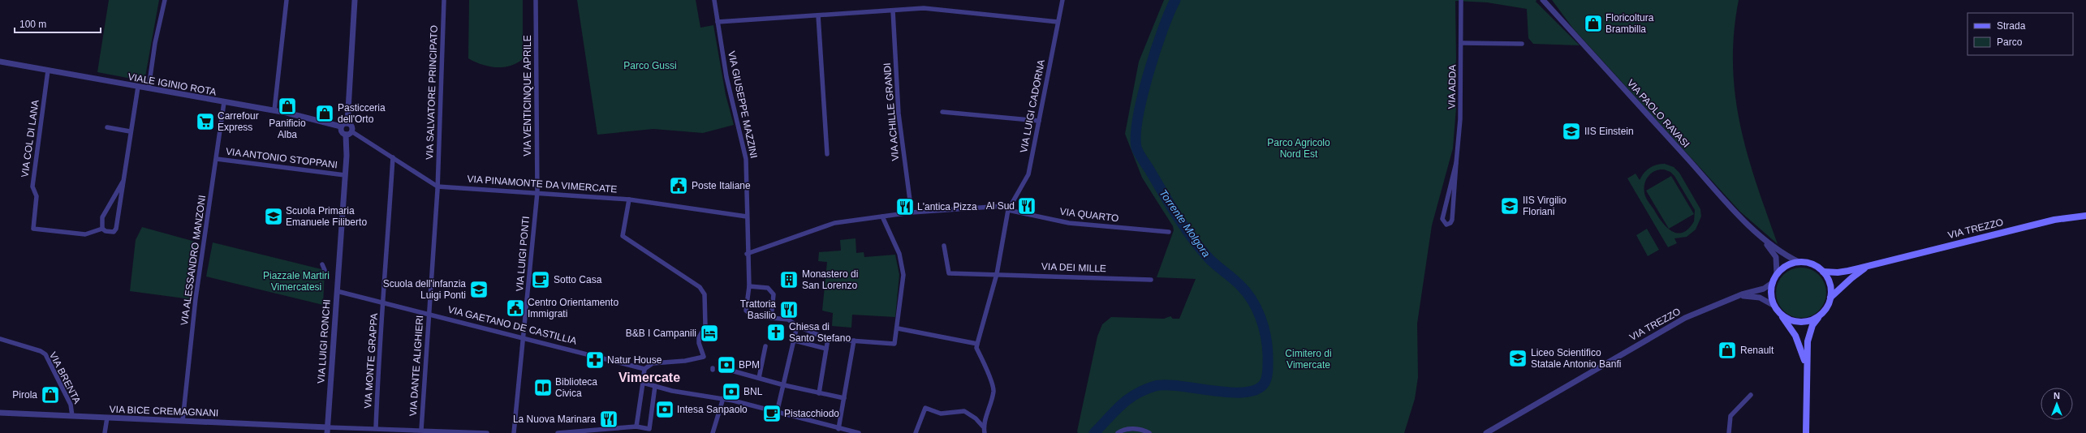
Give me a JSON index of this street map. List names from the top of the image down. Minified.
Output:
{"streets":{"main road":["VIA TREZZO"],"street":["VIALE IGINIO ROTA","VIA ADDA","VIA SALVATORE PRINCIPATO","VIA VENTICINQUE APRILE","VIA GIUSEPPE MAZZINI","VIA LUIGI CADORNA","VIA ACHILLE GRANDI","VIA PAOLO RAVASI","VIA COL DI LANA","VIA ANTONIO STOPPANI","VIA PINAMONTE DA VIMERCATE","VIA QUARTO","VIA LUIGI PONTI","VIA ALESSANDRO MANZONI","VIA DEI MILLE","VIA GAETANO DE CASTILLIA","VIA LUIGI RONCHI","VIA MONTE GRAPPA","VIA DANTE ALIGHIERI","VIA BRENTA","VIA BICE CREMAGNANI"]},"crossings":[["VIALE IGINIO ROTA","VIA COL DI LANA"],["VIALE IGINIO ROTA","VIA PINAMONTE DA VIMERCATE"],["VIALE IGINIO ROTA","VIA ALESSANDRO MANZONI"],["VIA SALVATORE PRINCIPATO","VIA PINAMONTE DA VIMERCATE"],["VIA SALVATORE PRINCIPATO","VIA DANTE ALIGHIERI"],["VIA VENTICINQUE APRILE","VIA PINAMONTE DA VIMERCATE"],["VIA VENTICINQUE APRILE","VIA LUIGI PONTI"],["VIA GIUSEPPE MAZZINI","VIA PINAMONTE DA VIMERCATE"],["VIA GIUSEPPE MAZZINI","VIA QUARTO"],["VIA LUIGI CADORNA","VIA QUARTO"],["VIA LUIGI CADORNA","VIA DEI MILLE"],["VIA ACHILLE GRANDI","VIA QUARTO"],["VIA PAOLO RAVASI","VIA TREZZO"],["VIA ANTONIO STOPPANI","VIA ALESSANDRO MANZONI"],["VIA ANTONIO STOPPANI","VIA LUIGI RONCHI"],["VIA PINAMONTE DA VIMERCATE","VIA LUIGI PONTI"],["VIA PINAMONTE DA VIMERCATE","VIA MONTE GRAPPA"],["VIA PINAMONTE DA VIMERCATE","VIA DANTE ALIGHIERI"],["VIA LUIGI PONTI","VIA GAETANO DE CASTILLIA"],["VIA ALESSANDRO MANZONI","VIA BICE CREMAGNANI"],["VIA GAETANO DE CASTILLIA","VIA LUIGI RONCHI"],["VIA GAETANO DE CASTILLIA","VIA MONTE GRAPPA"],["VIA GAETANO DE CASTILLIA","VIA DANTE ALIGHIERI"],["VIA LUIGI RONCHI","VIA BICE CREMAGNANI"],["VIA BRENTA","VIA BICE CREMAGNANI"]],"districts":["Vimercate"],"water":["Torrente Molgora"],"parks":["Parco Gussi","Parco Agricolo Nord Est","Piazzale Martiri Vimercatesi","Cimitero di Vimercate"],"places":{"shop":["Floricoltura Brambilla","Panificio Alba","Pasticceria dell'Orto","Renault","Pirola"],"supermarket":["Carrefour Express"],"school or university":["IIS Einstein","IIS Virgilio Floriani","Scuola Primaria Emanuele Filiberto","Scuola dell'infanzia Luigi Ponti","Liceo Scientifico Statale Antonio Banfi"],"public building":["Poste Italiane","Centro Orientamento Immigrati"],"restaurant":["Al Sud","L'antica Pizza","Trattoria Basilio","La Nuova Marinara"],"cafe":["Sotto Casa","Pistacchiodo"],"building":["Monastero di San Lorenzo"],"church":["Chiesa di Santo Stefano"],"hotel":["B&B I Campanili"],"pharmacy":["Natur House"],"bank":["BPM","BNL","Intesa Sanpaolo"],"library":["Biblioteca Civica"]},"legend":["Strada","Parco"],"scale_bar":"100 m","north":"top"}
